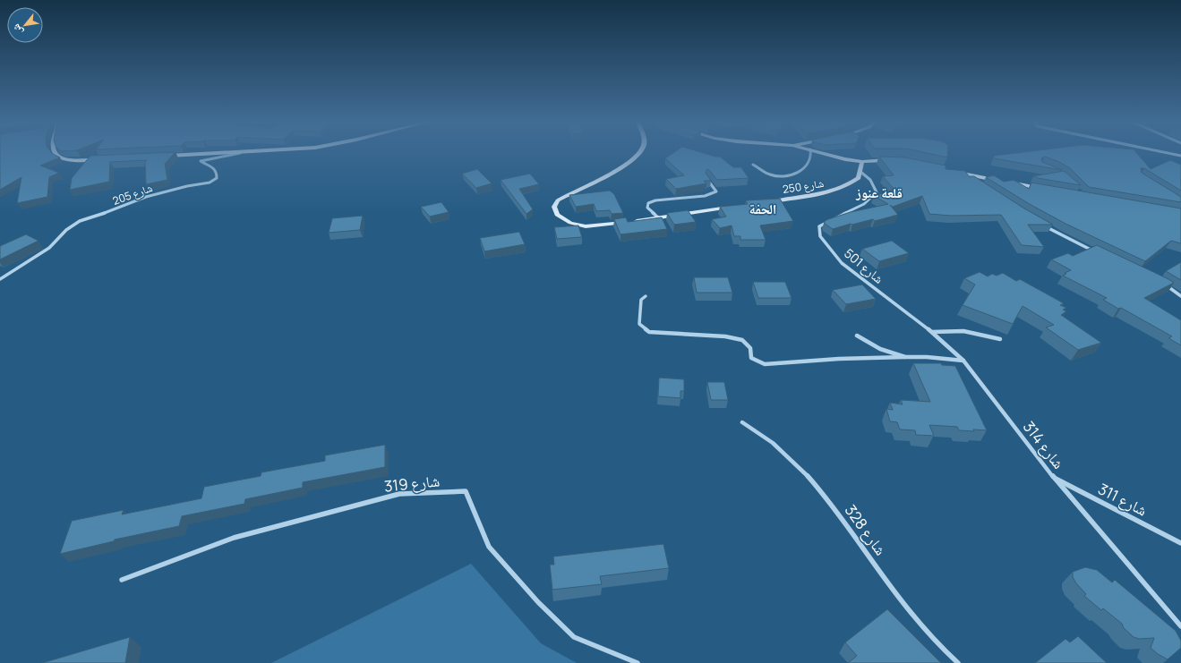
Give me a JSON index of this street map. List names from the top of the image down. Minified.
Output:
{"streets":{"main road":["شارع 250"],"street":["شارع 205","شارع 501","شارع 314","شارع 319","شارع 311","شارع 328"]},"crossings":[["شارع 250","شارع 501"],["شارع 501","شارع 314"],["شارع 314","شارع 311"]],"districts":["قلعة عنوز","الحفة"],"north":"bottom left"}
